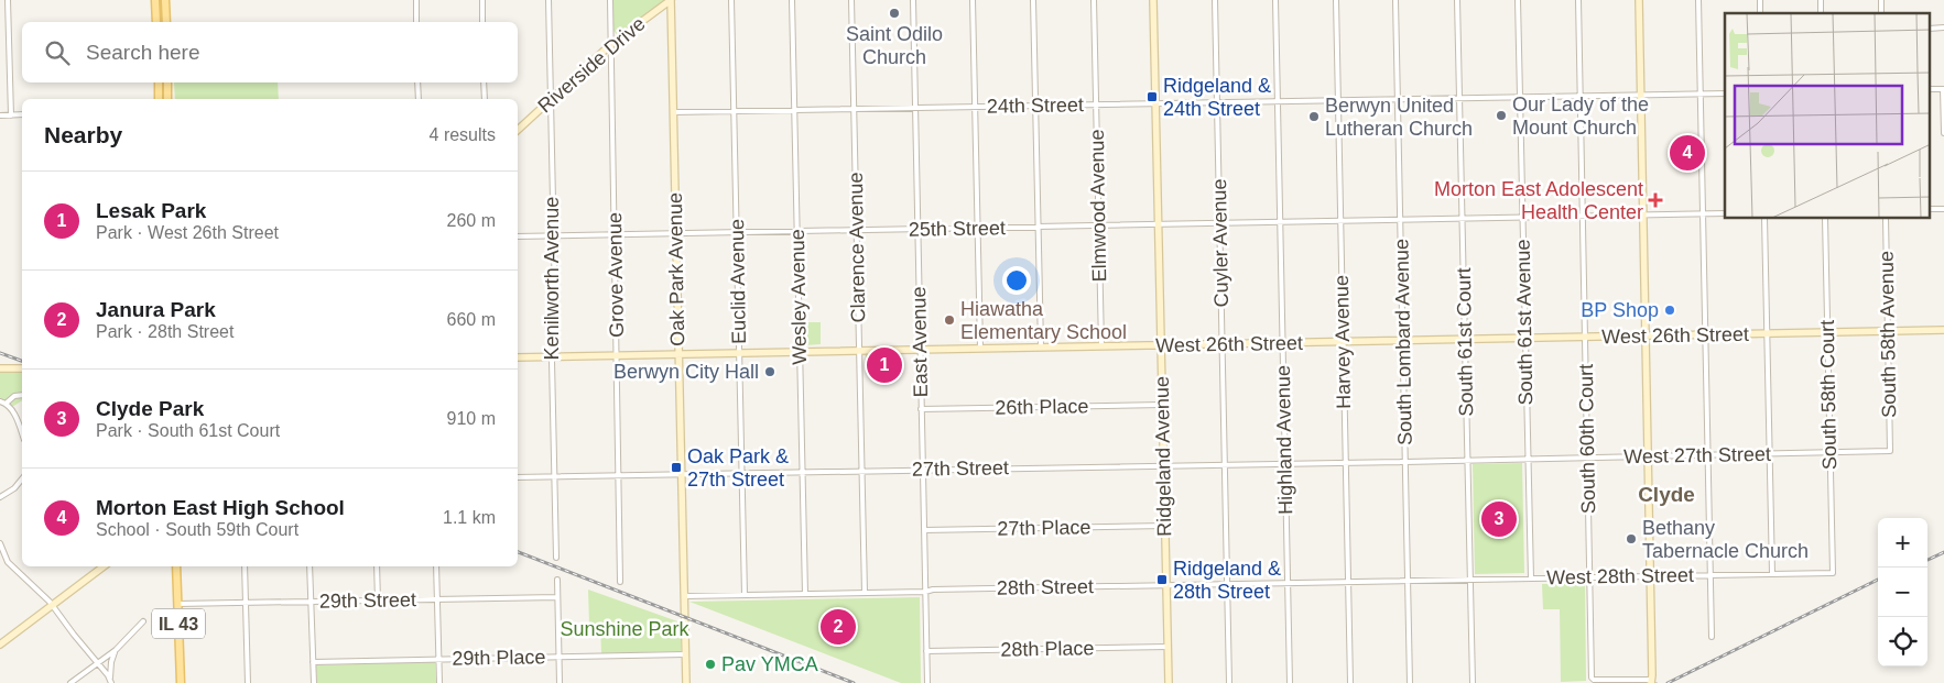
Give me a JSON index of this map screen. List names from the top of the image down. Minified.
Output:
{"streets":{"main road":["IL 43"],"street":["Riverside Drive","24th Street","Elmwood Avenue","25th Street","Cuyler Avenue","Clarence Avenue","Oak Park Avenue","Grove Avenue","Kenilworth Avenue","Euclid Avenue","Wesley Avenue","South 61st Avenue","South 58th Avenue","West 26th Street","East Avenue","Harvey Avenue","South Lombard Avenue","South 61st Court","South 58th Court","26th Place","South 60th Court","Highland Avenue","West 27th Street","Ridgeland Avenue","27th Street","27th Place","West 28th Street","28th Street","29th Street","28th Place","29th Place"]},"crossings":[["Riverside Drive","Oak Park Avenue"],["Riverside Drive","Grove Avenue"],["Riverside Drive","Kenilworth Avenue"],["24th Street","Elmwood Avenue"],["24th Street","Cuyler Avenue"],["24th Street","Clarence Avenue"],["24th Street","Oak Park Avenue"],["24th Street","Euclid Avenue"],["24th Street","Wesley Avenue"],["24th Street","South 61st Avenue"],["24th Street","East Avenue"],["24th Street","Harvey Avenue"],["24th Street","South Lombard Avenue"],["24th Street","South 61st Court"],["24th Street","South 60th Court"],["24th Street","Highland Avenue"],["24th Street","Ridgeland Avenue"],["Elmwood Avenue","25th Street"],["Elmwood Avenue","West 26th Street"],["25th Street","Cuyler Avenue"],["25th Street","Clarence Avenue"],["25th Street","Oak Park Avenue"],["25th Street","Grove Avenue"],["25th Street","Kenilworth Avenue"],["25th Street","Euclid Avenue"],["25th Street","Wesley Avenue"],["25th Street","South 61st Avenue"],["25th Street","East Avenue"],["25th Street","Harvey Avenue"],["25th Street","South Lombard Avenue"],["25th Street","South 61st Court"],["25th Street","South 60th Court"],["25th Street","Highland Avenue"],["25th Street","Ridgeland Avenue"],["Cuyler Avenue","West 26th Street"],["Cuyler Avenue","27th Street"],["Cuyler Avenue","28th Street"],["Clarence Avenue","West 26th Street"],["Clarence Avenue","27th Street"],["Clarence Avenue","28th Street"],["Oak Park Avenue","West 26th Street"],["Oak Park Avenue","27th Street"],["Oak Park Avenue","28th Street"],["Oak Park Avenue","29th Place"],["Grove Avenue","West 26th Street"],["Grove Avenue","27th Street"],["Kenilworth Avenue","West 26th Street"],["Kenilworth Avenue","27th Street"],["Euclid Avenue","West 26th Street"],["Euclid Avenue","27th Street"],["Euclid Avenue","28th Street"],["Wesley Avenue","West 26th Street"],["Wesley Avenue","27th Street"],["Wesley Avenue","28th Street"],["South 61st Avenue","West 26th Street"],["South 61st Avenue","West 27th Street"],["South 61st Avenue","West 28th Street"],["South 58th Avenue","West 26th Street"],["South 58th Avenue","West 27th Street"],["West 26th Street","East Avenue"],["West 26th Street","Harvey Avenue"],["West 26th Street","South Lombard Avenue"],["West 26th Street","South 61st Court"],["West 26th Street","South 58th Court"],["West 26th Street","South 60th Court"],["West 26th Street","Highland Avenue"],["West 26th Street","Ridgeland Avenue"],["East Avenue","26th Place"],["East Avenue","27th Street"],["East Avenue","27th Place"],["East Avenue","28th Street"],["East Avenue","28th Place"],["Harvey Avenue","27th Street"],["Harvey Avenue","28th Street"],["South Lombard Avenue","West 27th Street"],["South Lombard Avenue","27th Street"],["South Lombard Avenue","West 28th Street"],["South Lombard Avenue","28th Street"],["South 61st Court","West 27th Street"],["South 61st Court","West 28th Street"],["South 58th Court","West 27th Street"],["South 58th Court","West 28th Street"],["26th Place","Ridgeland Avenue"],["South 60th Court","West 27th Street"],["South 60th Court","West 28th Street"],["Highland Avenue","27th Street"],["Highland Avenue","28th Street"],["West 27th Street","27th Street"],["Ridgeland Avenue","27th Street"],["Ridgeland Avenue","27th Place"],["Ridgeland Avenue","28th Street"],["Ridgeland Avenue","28th Place"],["West 28th Street","28th Street"],["29th Street","IL 43"]],"districts":["Clyde"],"parks":["Sunshine Park"],"places":{"other":["Saint Odilo Church","Our Lady of the Mount Church","Berwyn United Lutheran Church","BP Shop","Hiawatha Elementary School","Berwyn City Hall","Bethany Tabernacle Church","Pav YMCA"],"transit":["Ridgeland & 24th Street","Oak Park & 27th Street","Ridgeland & 28th Street"],"health":["Morton East Adolescent Health Center"]},"page":{"search":"Search here","heading":["Nearby","4 results"],"pins":["4","1","3","2"],"list":[{"mark":"1","name":"Lesak Park","note":"Park · West 26th Street","value":"260 m"},{"mark":"2","name":"Janura Park","note":"Park · 28th Street","value":"660 m"},{"mark":"3","name":"Clyde Park","note":"Park · South 61st Court","value":"910 m"},{"mark":"4","name":"Morton East High School","note":"School · South 59th Court","value":"1.1 km"}],"map_buttons":["+","−"]}}
